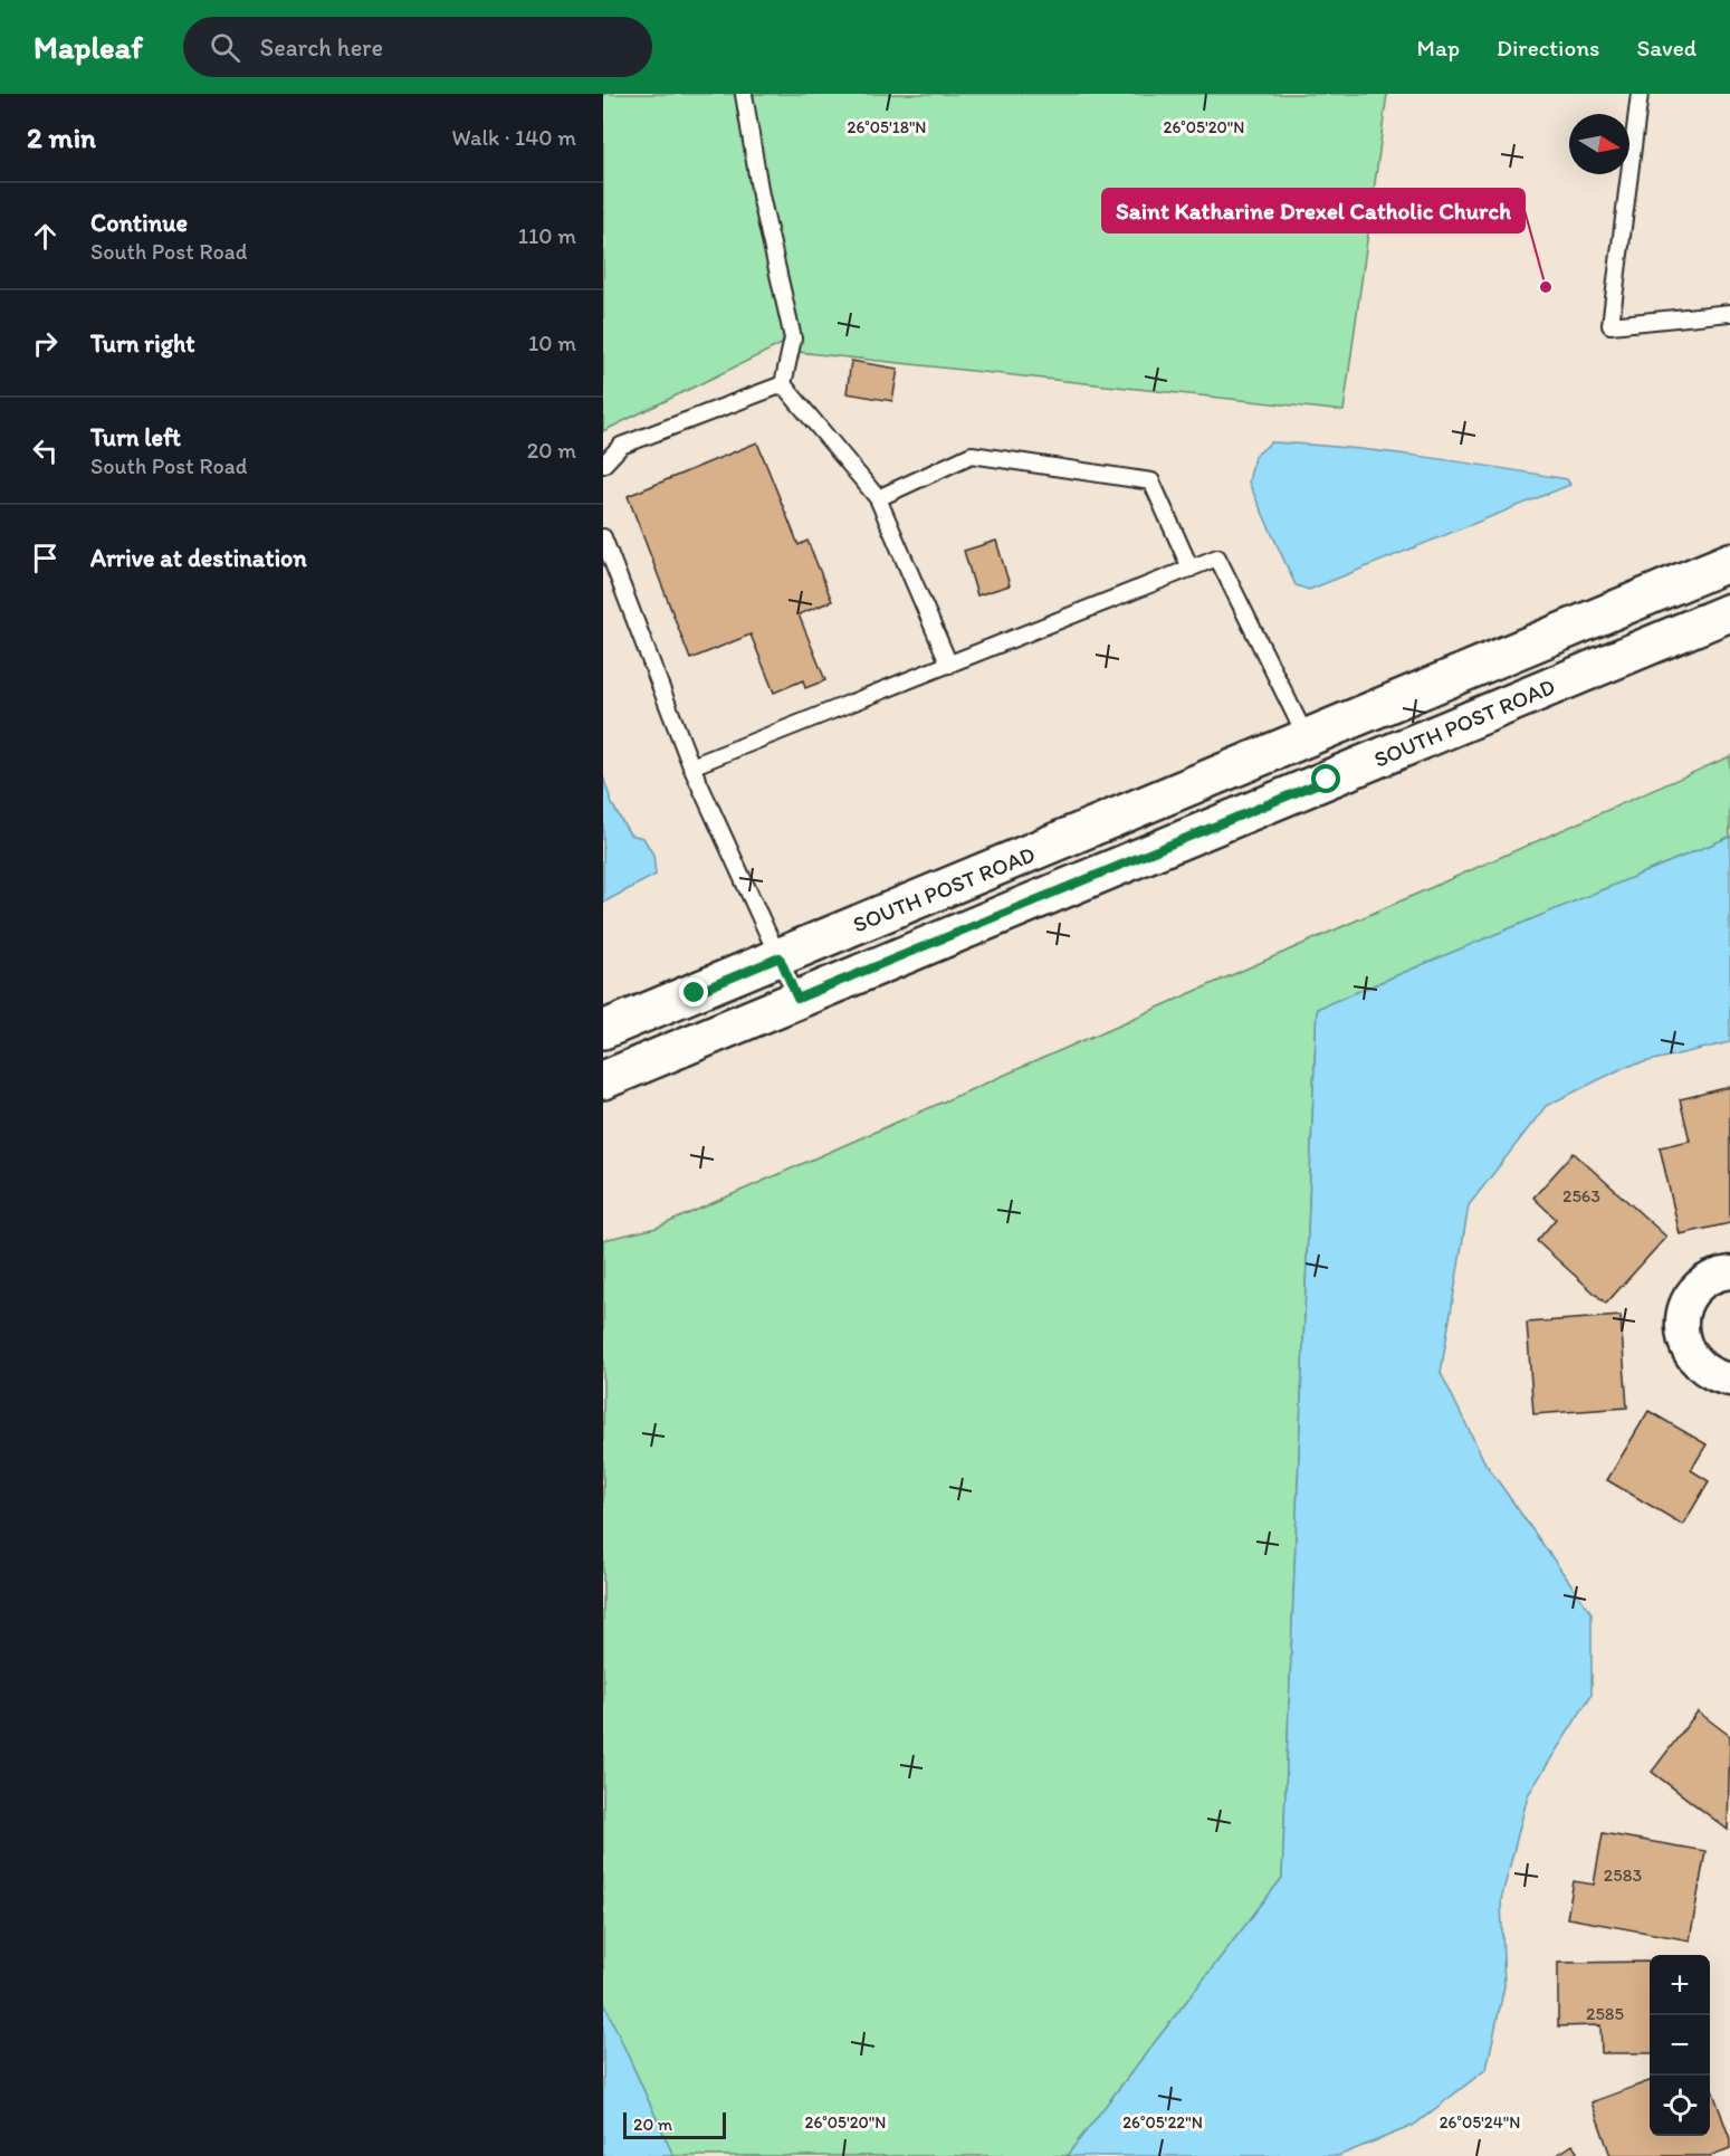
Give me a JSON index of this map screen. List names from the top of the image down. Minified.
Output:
{"streets":{"street":["SOUTH POST ROAD"]},"places":["Saint Katharine Drexel Catholic Church"],"house_numbers":["2563","2583","2585"],"scale_bar":"20 m","north":"right","page":{"header":"Mapleaf","search":"Search here","nav":["Map","Directions","Saved"],"heading":["2 min","Walk · 140 m"],"list":[["Continue","South Post Road","110 m"],["Turn right","10 m"],["Turn left","South Post Road","20 m"],"Arrive at destination"],"map_buttons":["+","−"],"scale":"20 m"},"coordinates":["26°05'18\"N","26°05'20\"N","26°05'22\"N","26°05'24\"N"]}
